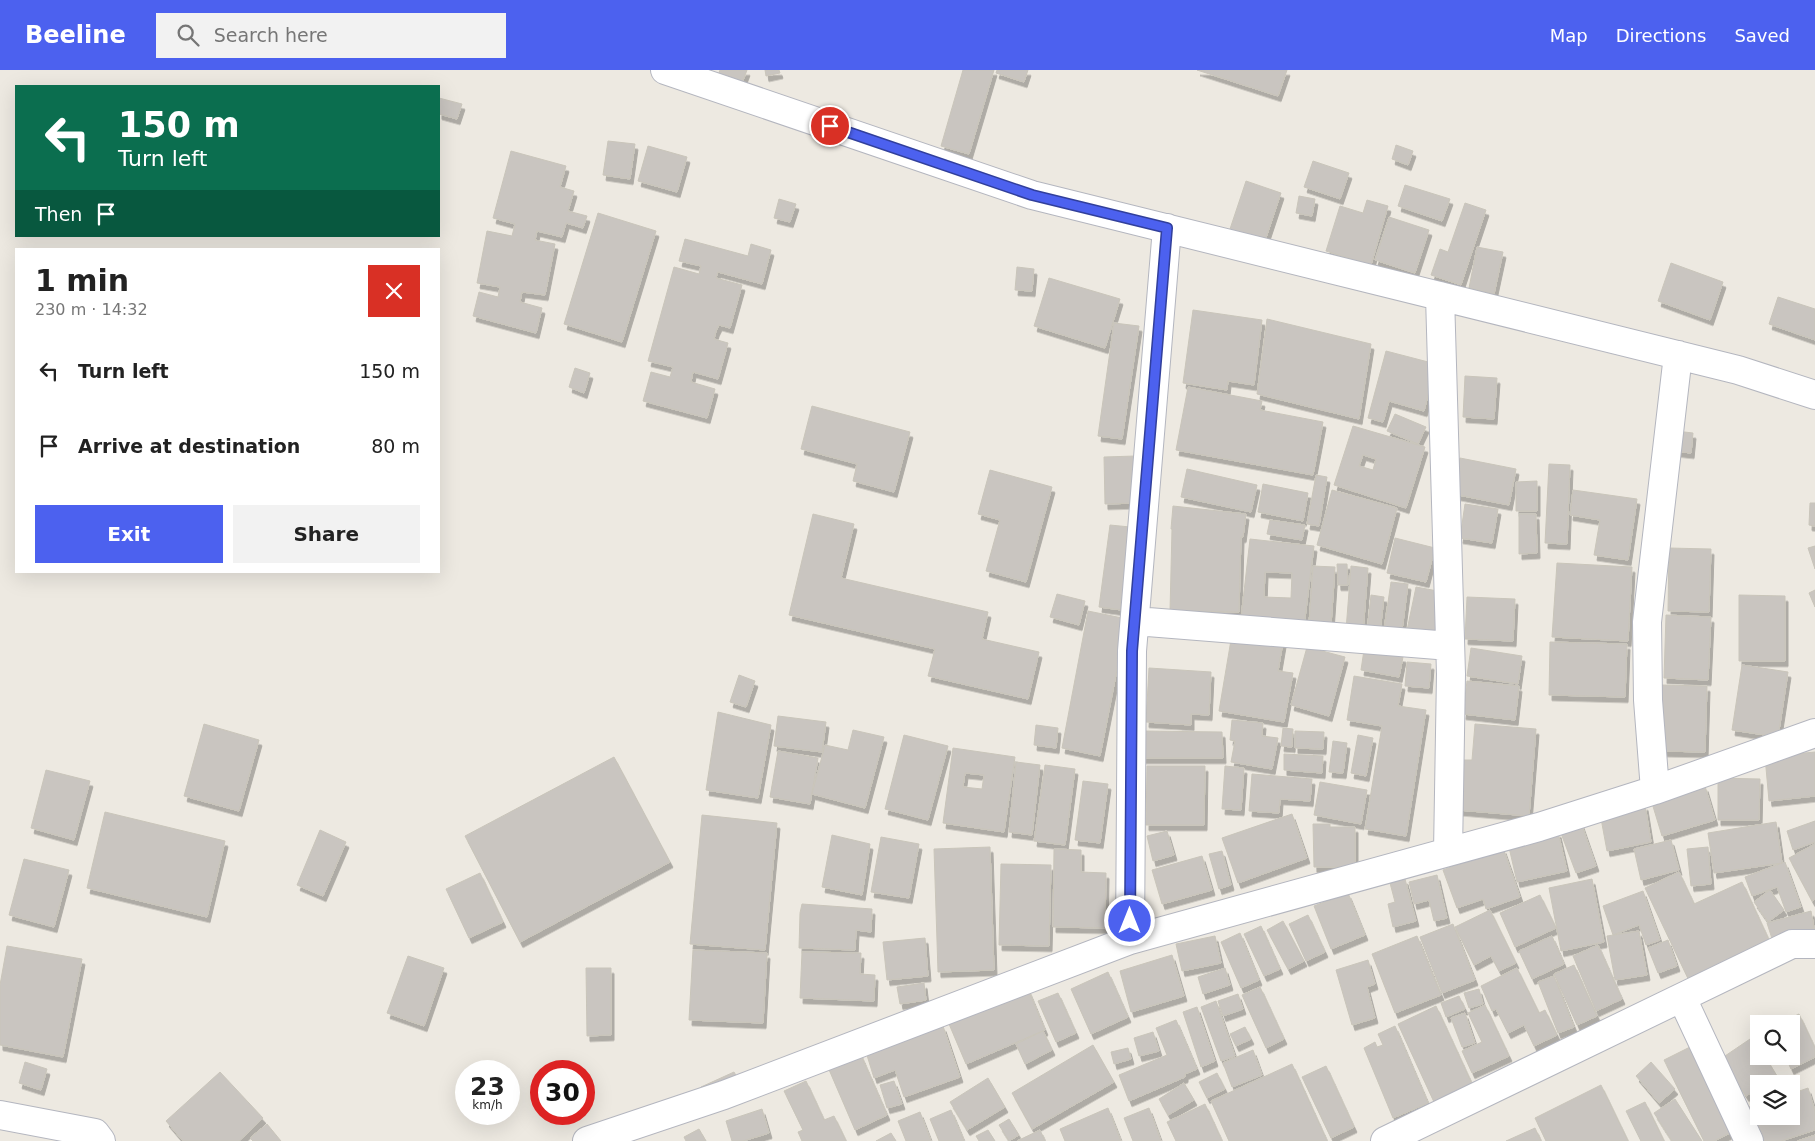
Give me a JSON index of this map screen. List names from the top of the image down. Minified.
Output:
{"page":{"header":"Beeline","search":"Search here","nav":["Map","Directions","Saved"],"turn":["150 m","Turn left"],"then":"Then","heading":["1 min","230 m · 14:32"],"list":[{"name":"Turn left","value":"150 m"},{"name":"Arrive at destination","value":"80 m"}],"buttons":["Exit","Share"],"speed":"23 km/h","limit":"30"}}
